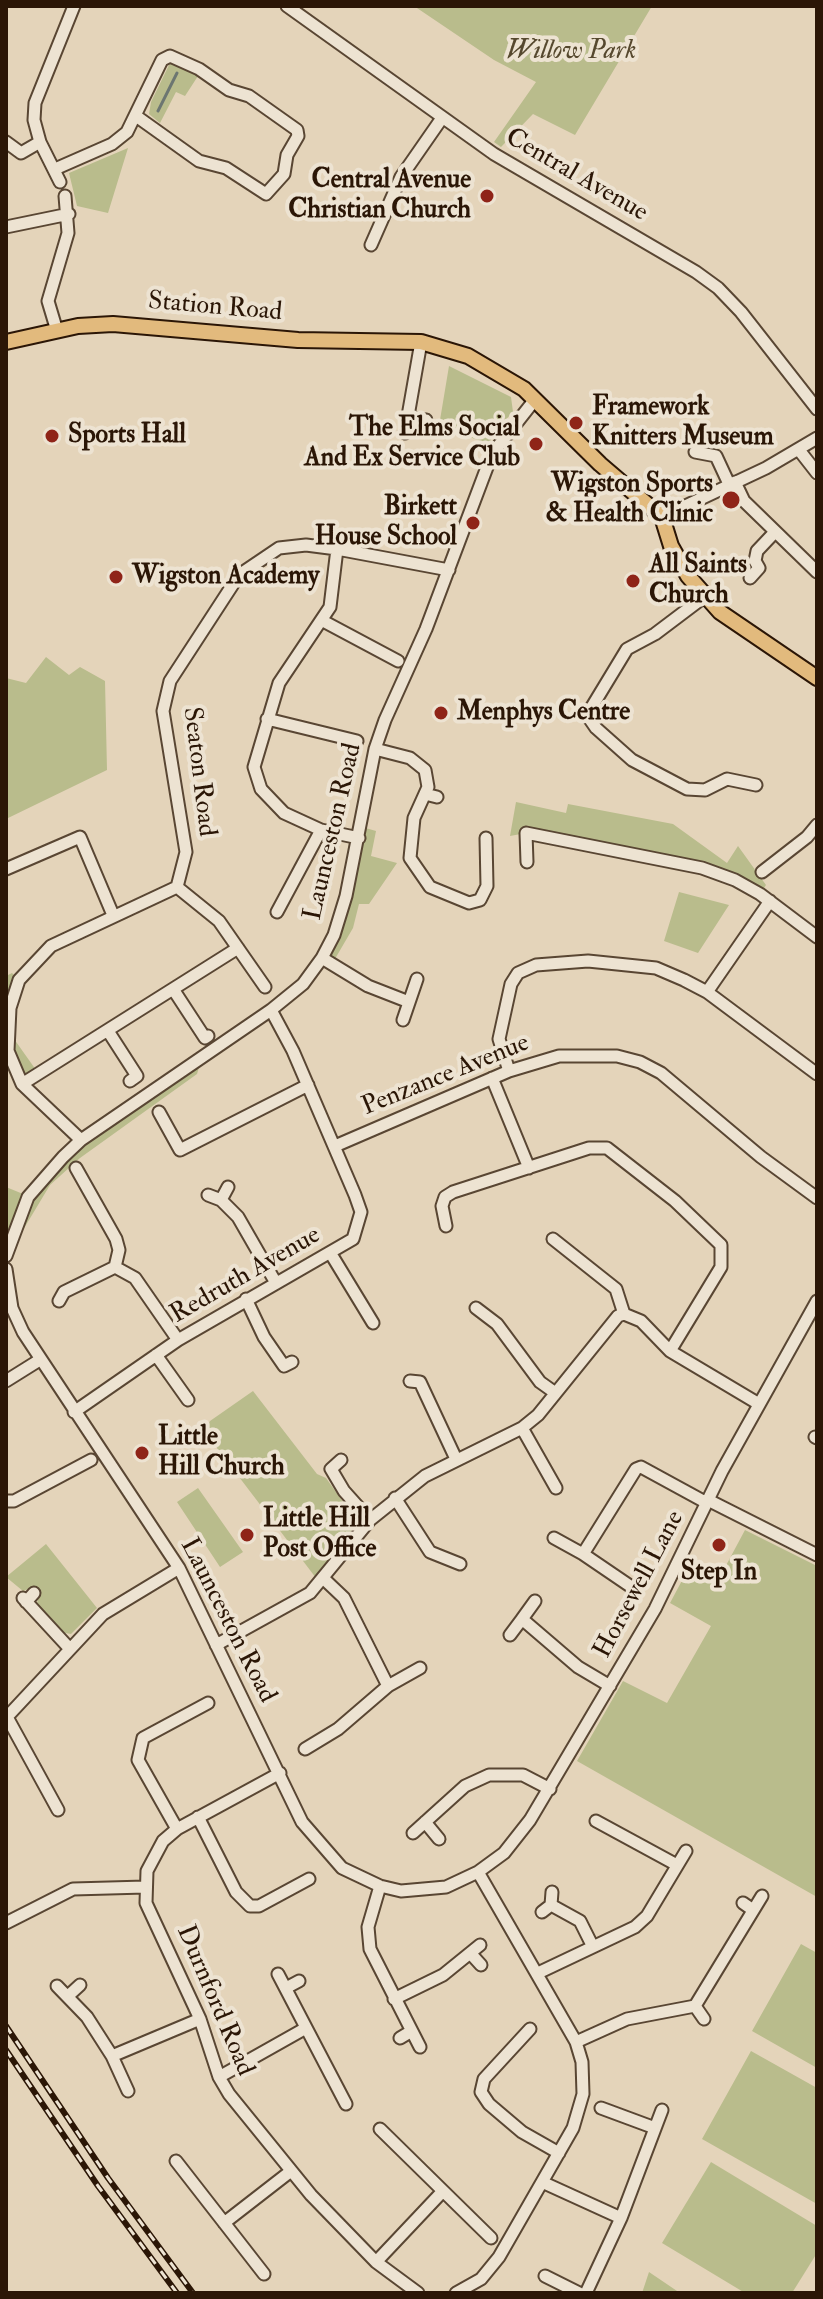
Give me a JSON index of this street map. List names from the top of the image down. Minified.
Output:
{"streets":{"main road":["Station Road"],"street":["Central Avenue","Seaton Road","Launceston Road","Penzance Avenue","Redruth Avenue","Horsewell Lane","Durnford Road"]},"crossings":[["Station Road","Launceston Road"],["Seaton Road","Launceston Road"],["Launceston Road","Redruth Avenue"],["Launceston Road","Horsewell Lane"],["Penzance Avenue","Redruth Avenue"]],"parks":["Willow Park"],"places":["Central Avenue Christian Church","Framework Knitters Museum","Sports Hall","The Elms Social And Ex Service Club","Wigston Sports & Health Clinic","Birkett House School","Wigston Academy","All Saints Church","Menphys Centre","Little Hill Church","Little Hill Post Office","Step In"]}
